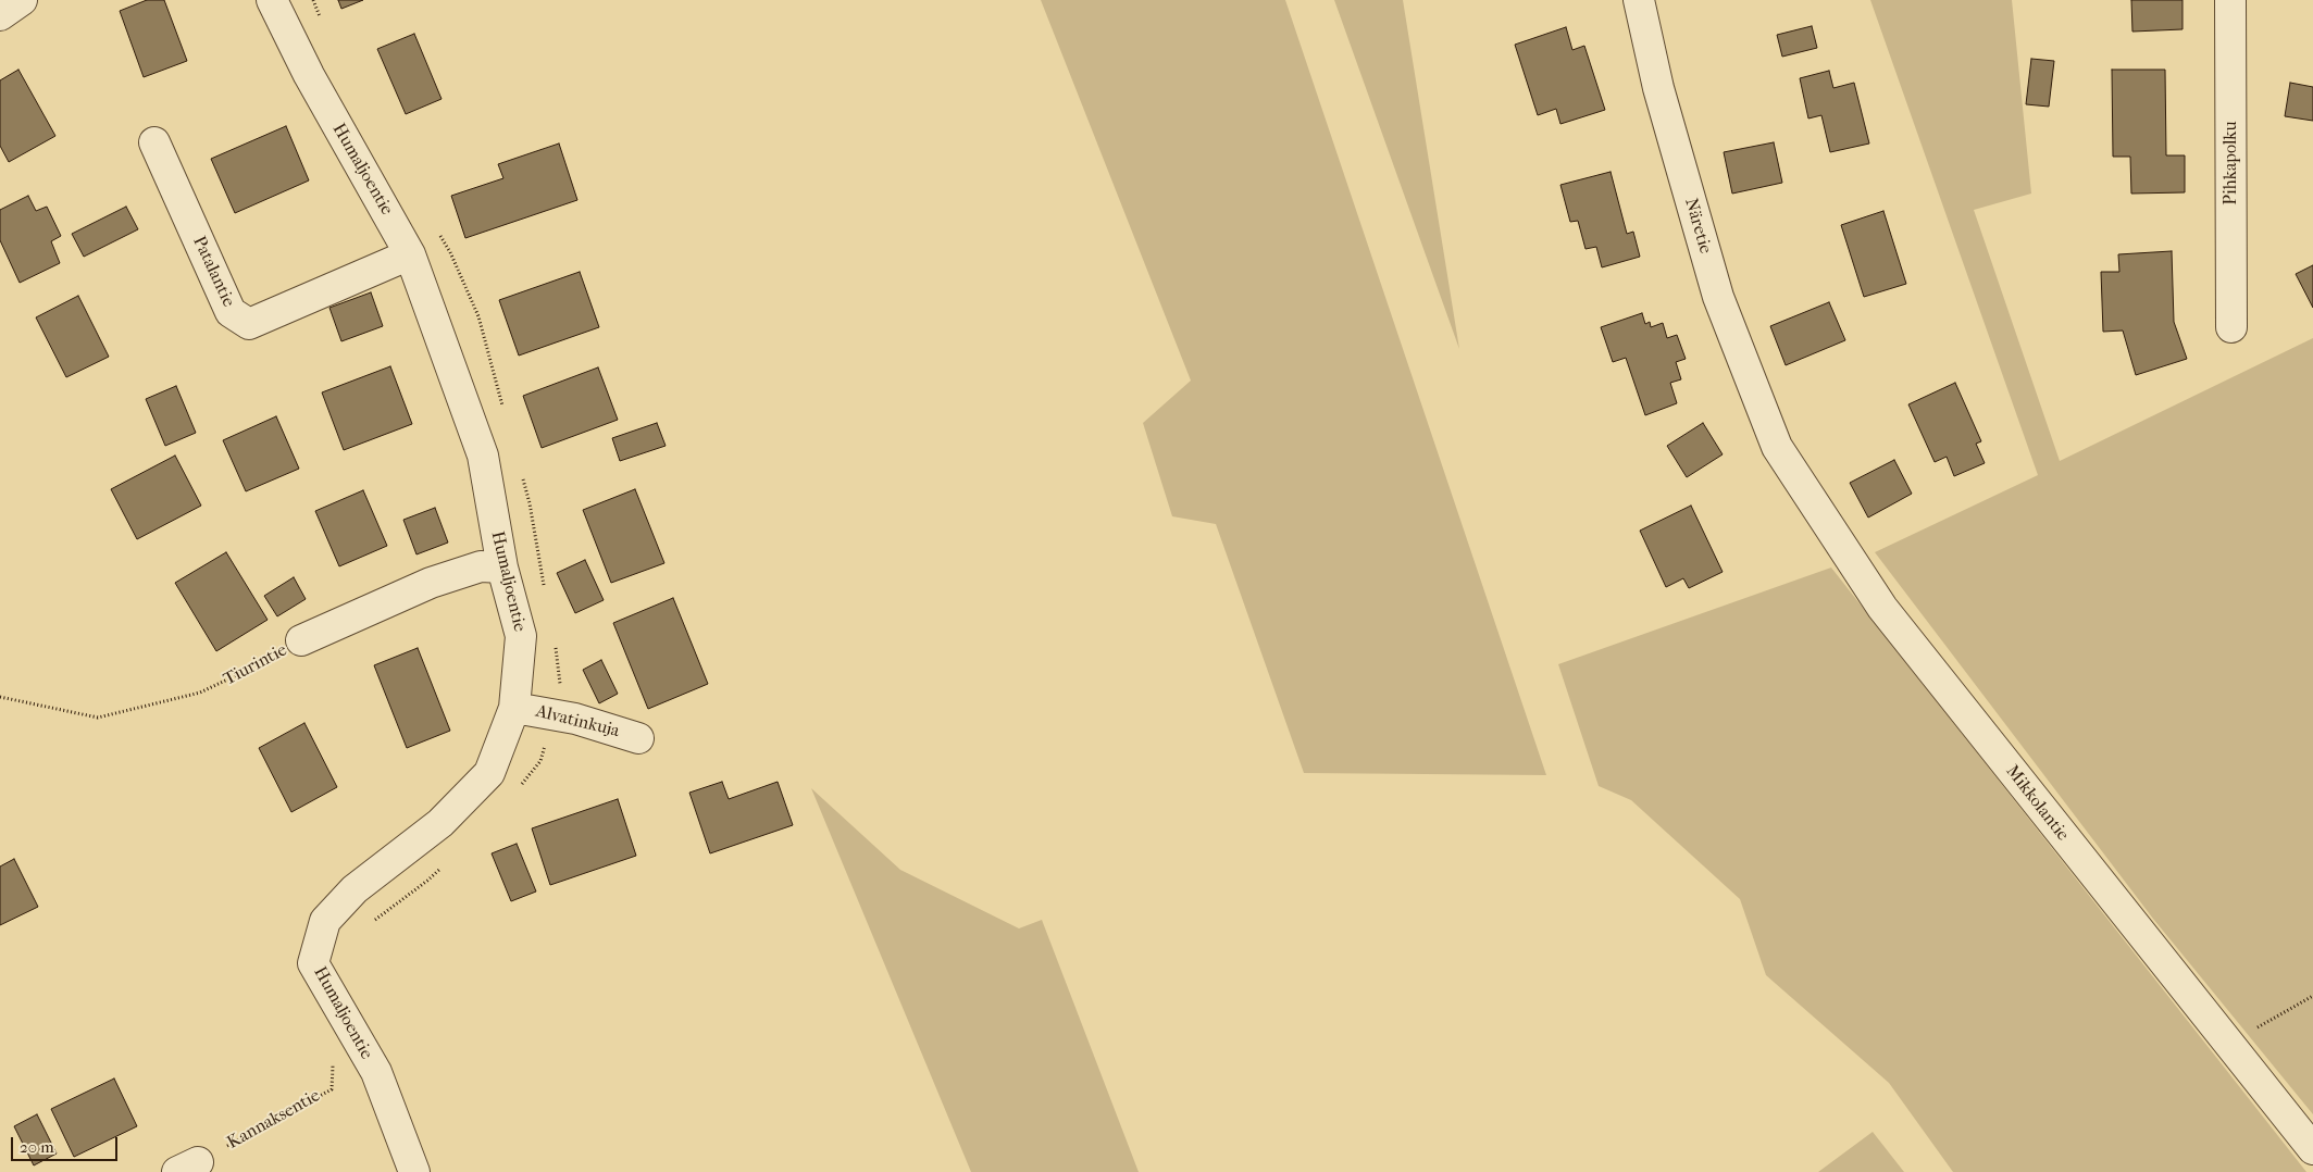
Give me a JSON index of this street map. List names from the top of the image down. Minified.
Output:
{"streets":{"street":["Pihkapolku","Humaljoentie","Näretie","Patalantie","Tiurintie","Alvatinkuja","Mikkolantie"],"path":["Kannaksentie"]},"crossings":[["Humaljoentie","Patalantie"],["Humaljoentie","Tiurintie"],["Humaljoentie","Alvatinkuja"],["Näretie","Mikkolantie"]],"scale_bar":"20 m"}
